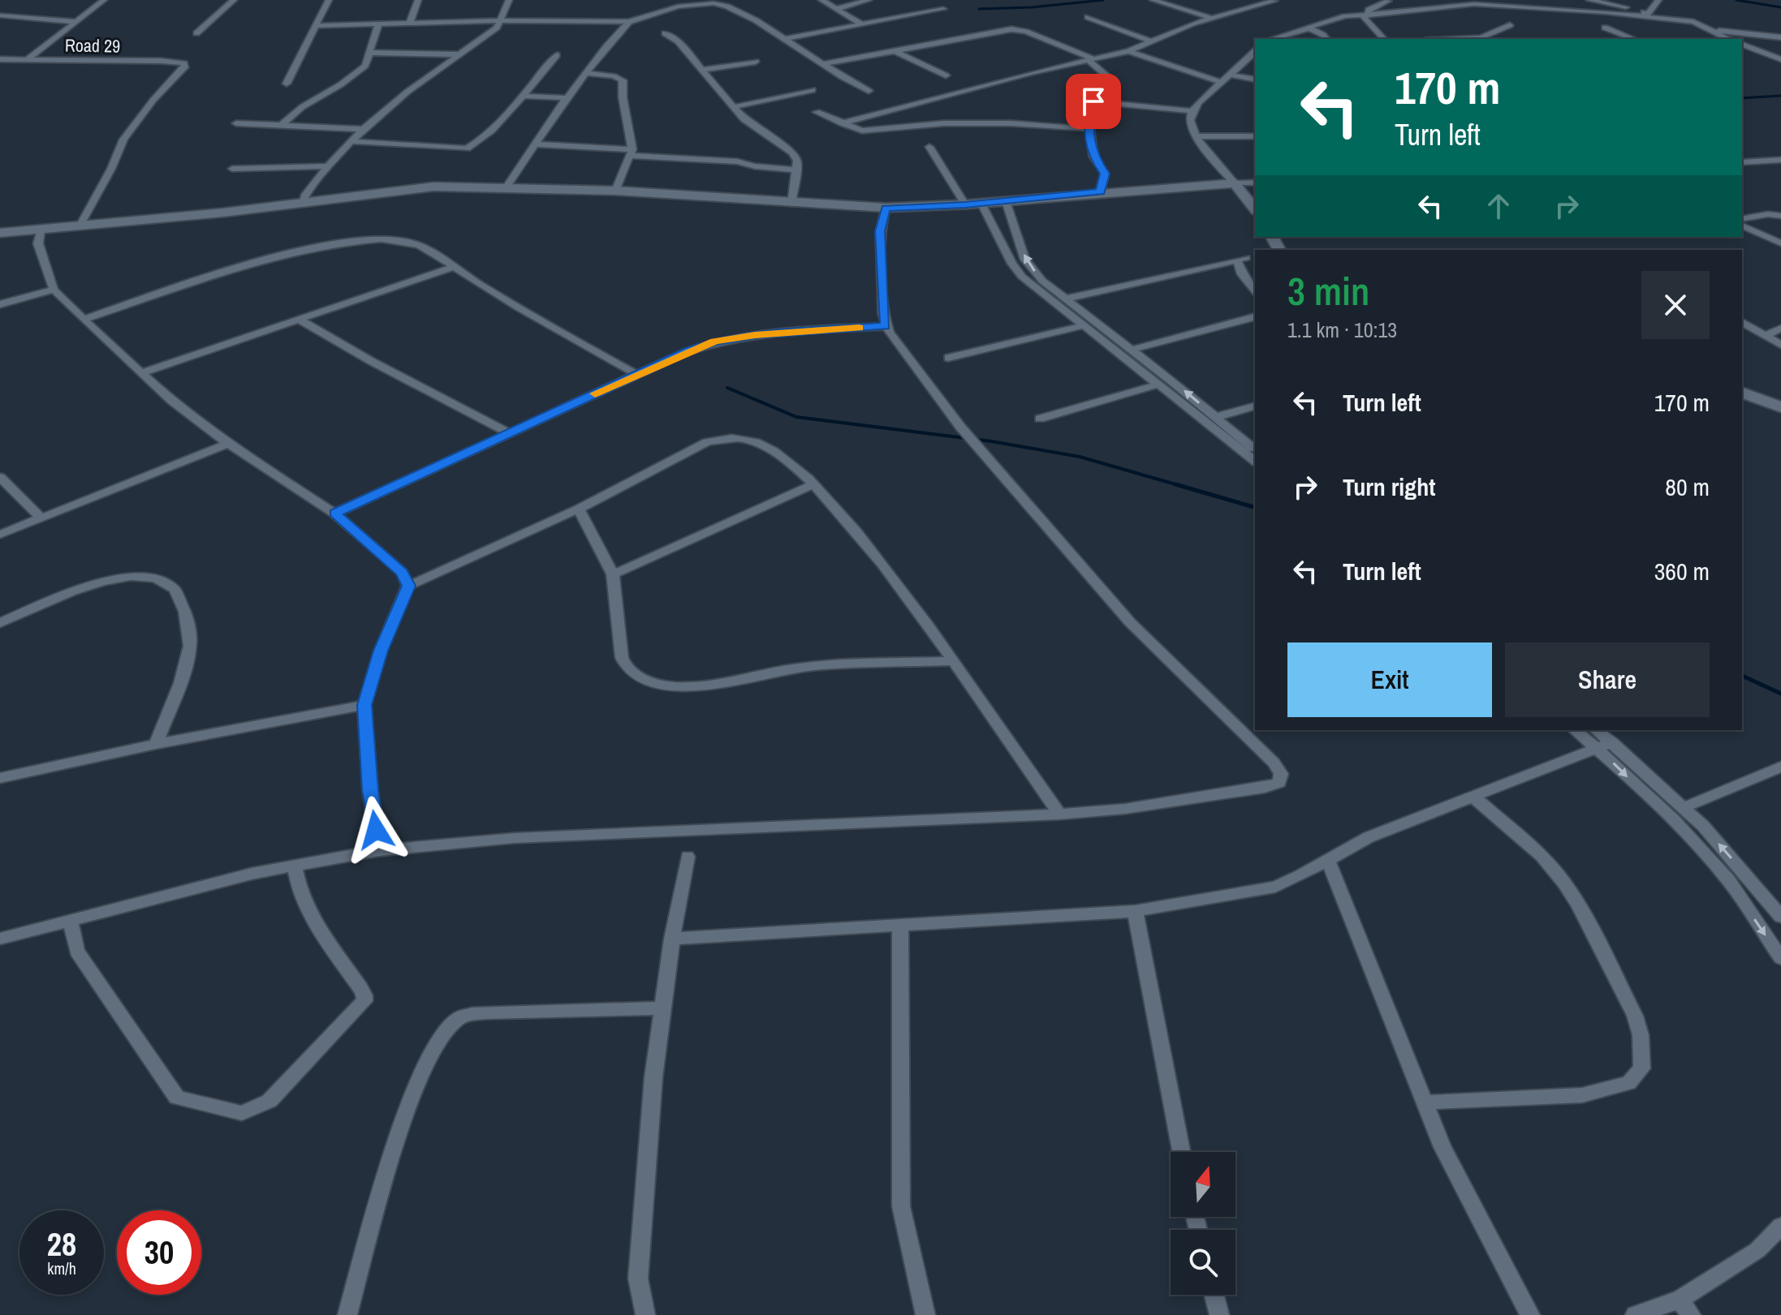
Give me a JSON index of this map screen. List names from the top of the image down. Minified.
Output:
{"streets":{"street":["Road 29"]},"north":"top","page":{"turn":["170 m","Turn left"],"heading":["3 min","1.1 km · 10:13"],"list":[{"name":"Turn left","value":"170 m"},{"name":"Turn right","value":"80 m"},{"name":"Turn left","value":"360 m"}],"buttons":["Exit","Share"],"speed":"28 km/h","limit":"30"}}
